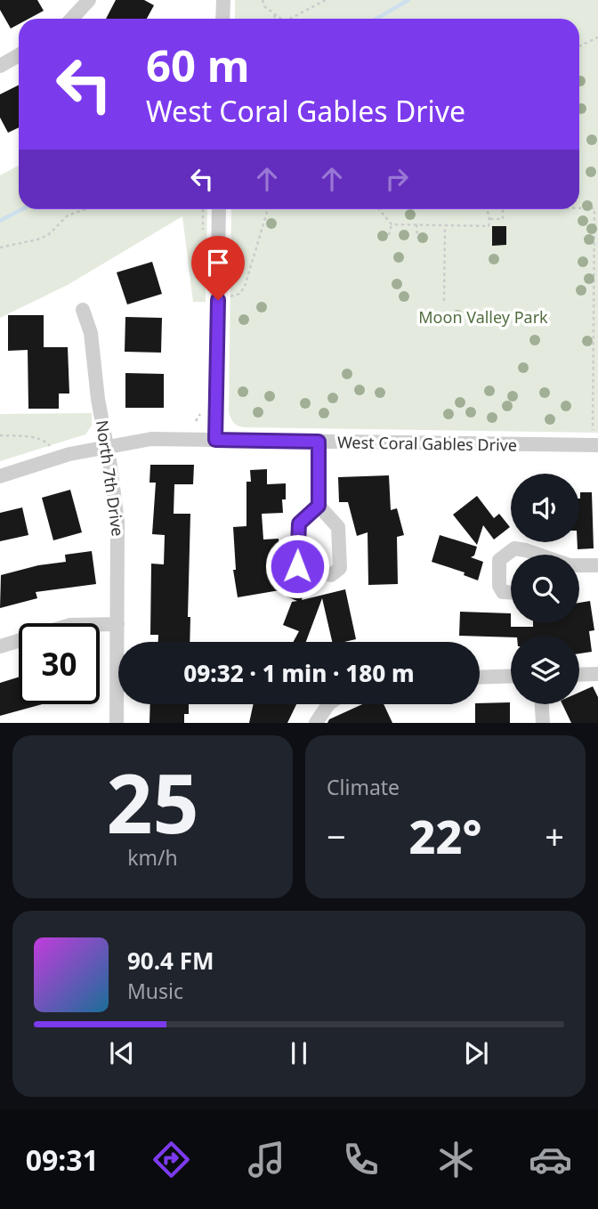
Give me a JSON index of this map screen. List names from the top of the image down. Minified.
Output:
{"streets":{"street":["West Coral Gables Drive","North 7th Drive"]},"crossings":[["West Coral Gables Drive","North 7th Drive"]],"parks":["Moon Valley Park"],"page":{"turn":["60 m","West Coral Gables Drive"],"limit":"30","trip":"09:32 · 1 min · 180 m","tile":[["25","km/h"],"Climate"],"heat":["−","22°","+"],"song":["90.4 FM","Music"],"tabs":"09:31"}}
